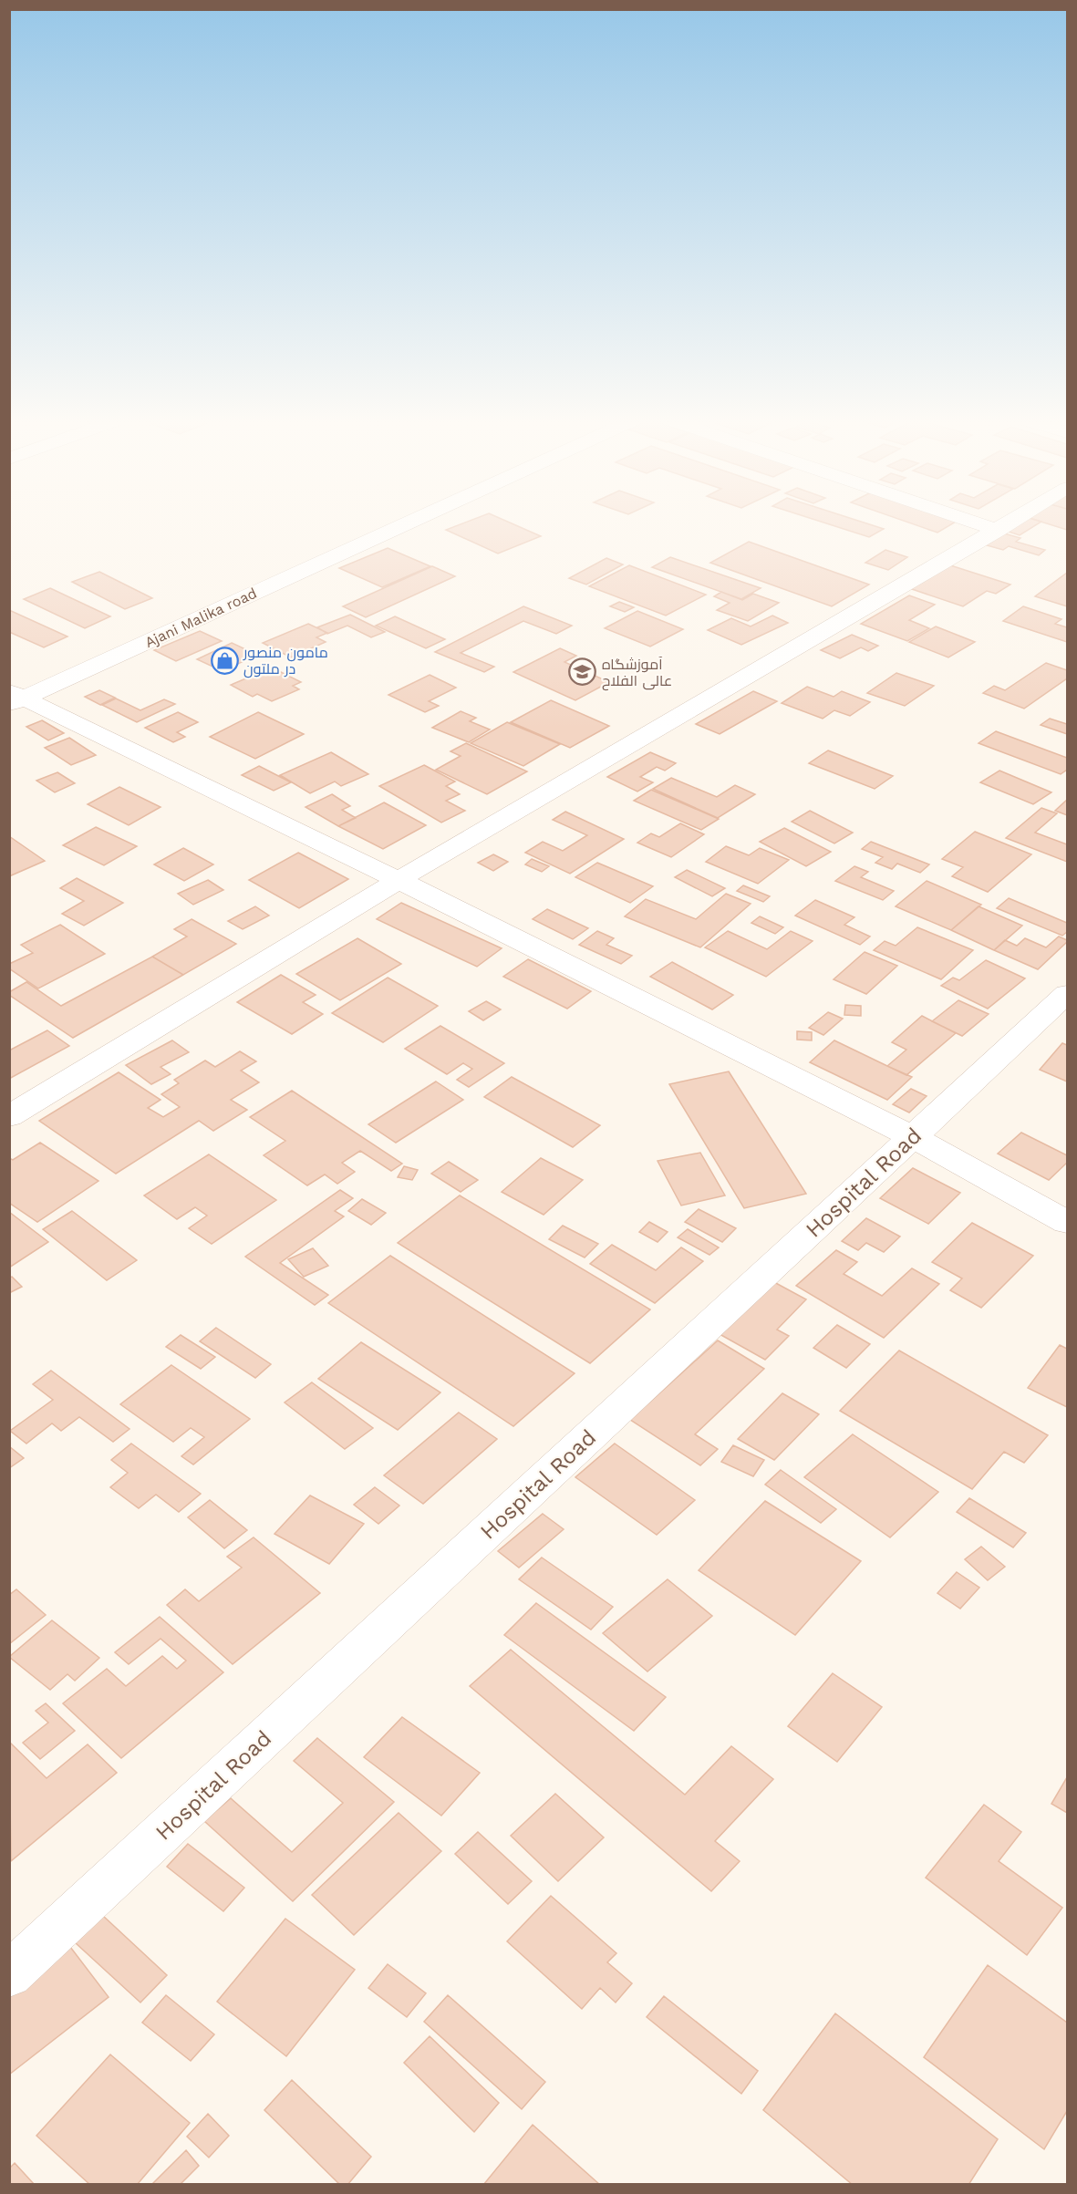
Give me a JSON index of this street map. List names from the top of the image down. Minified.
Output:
{"streets":{"street":["Ajani Malika road","Hospital Road"]},"places":{"shop":["مامون منصور در ملتون"],"school or university":["آموزشگاه عالی الفلاح"]}}
